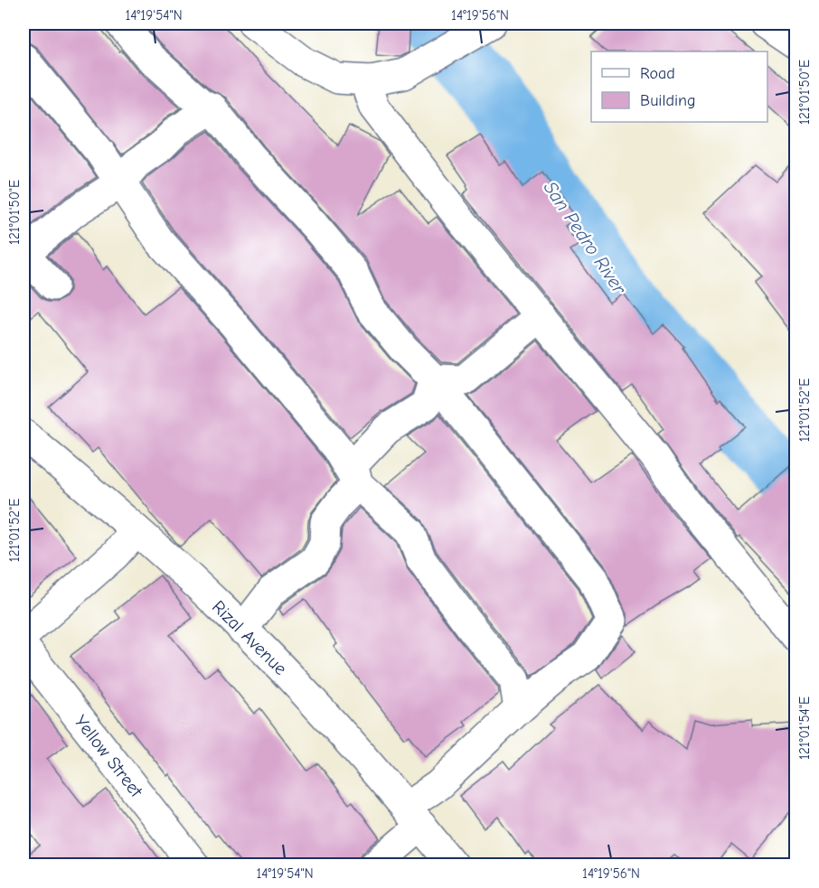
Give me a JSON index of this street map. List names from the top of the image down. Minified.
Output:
{"streets":{"street":["Rizal Avenue","Yellow Street"]},"water":["San Pedro River"],"legend":["Road","Building"],"coordinates":["14°19'54\"N","14°19'56\"N","121°01'50\"E","121°01'52\"E","121°01'54\"E"]}
